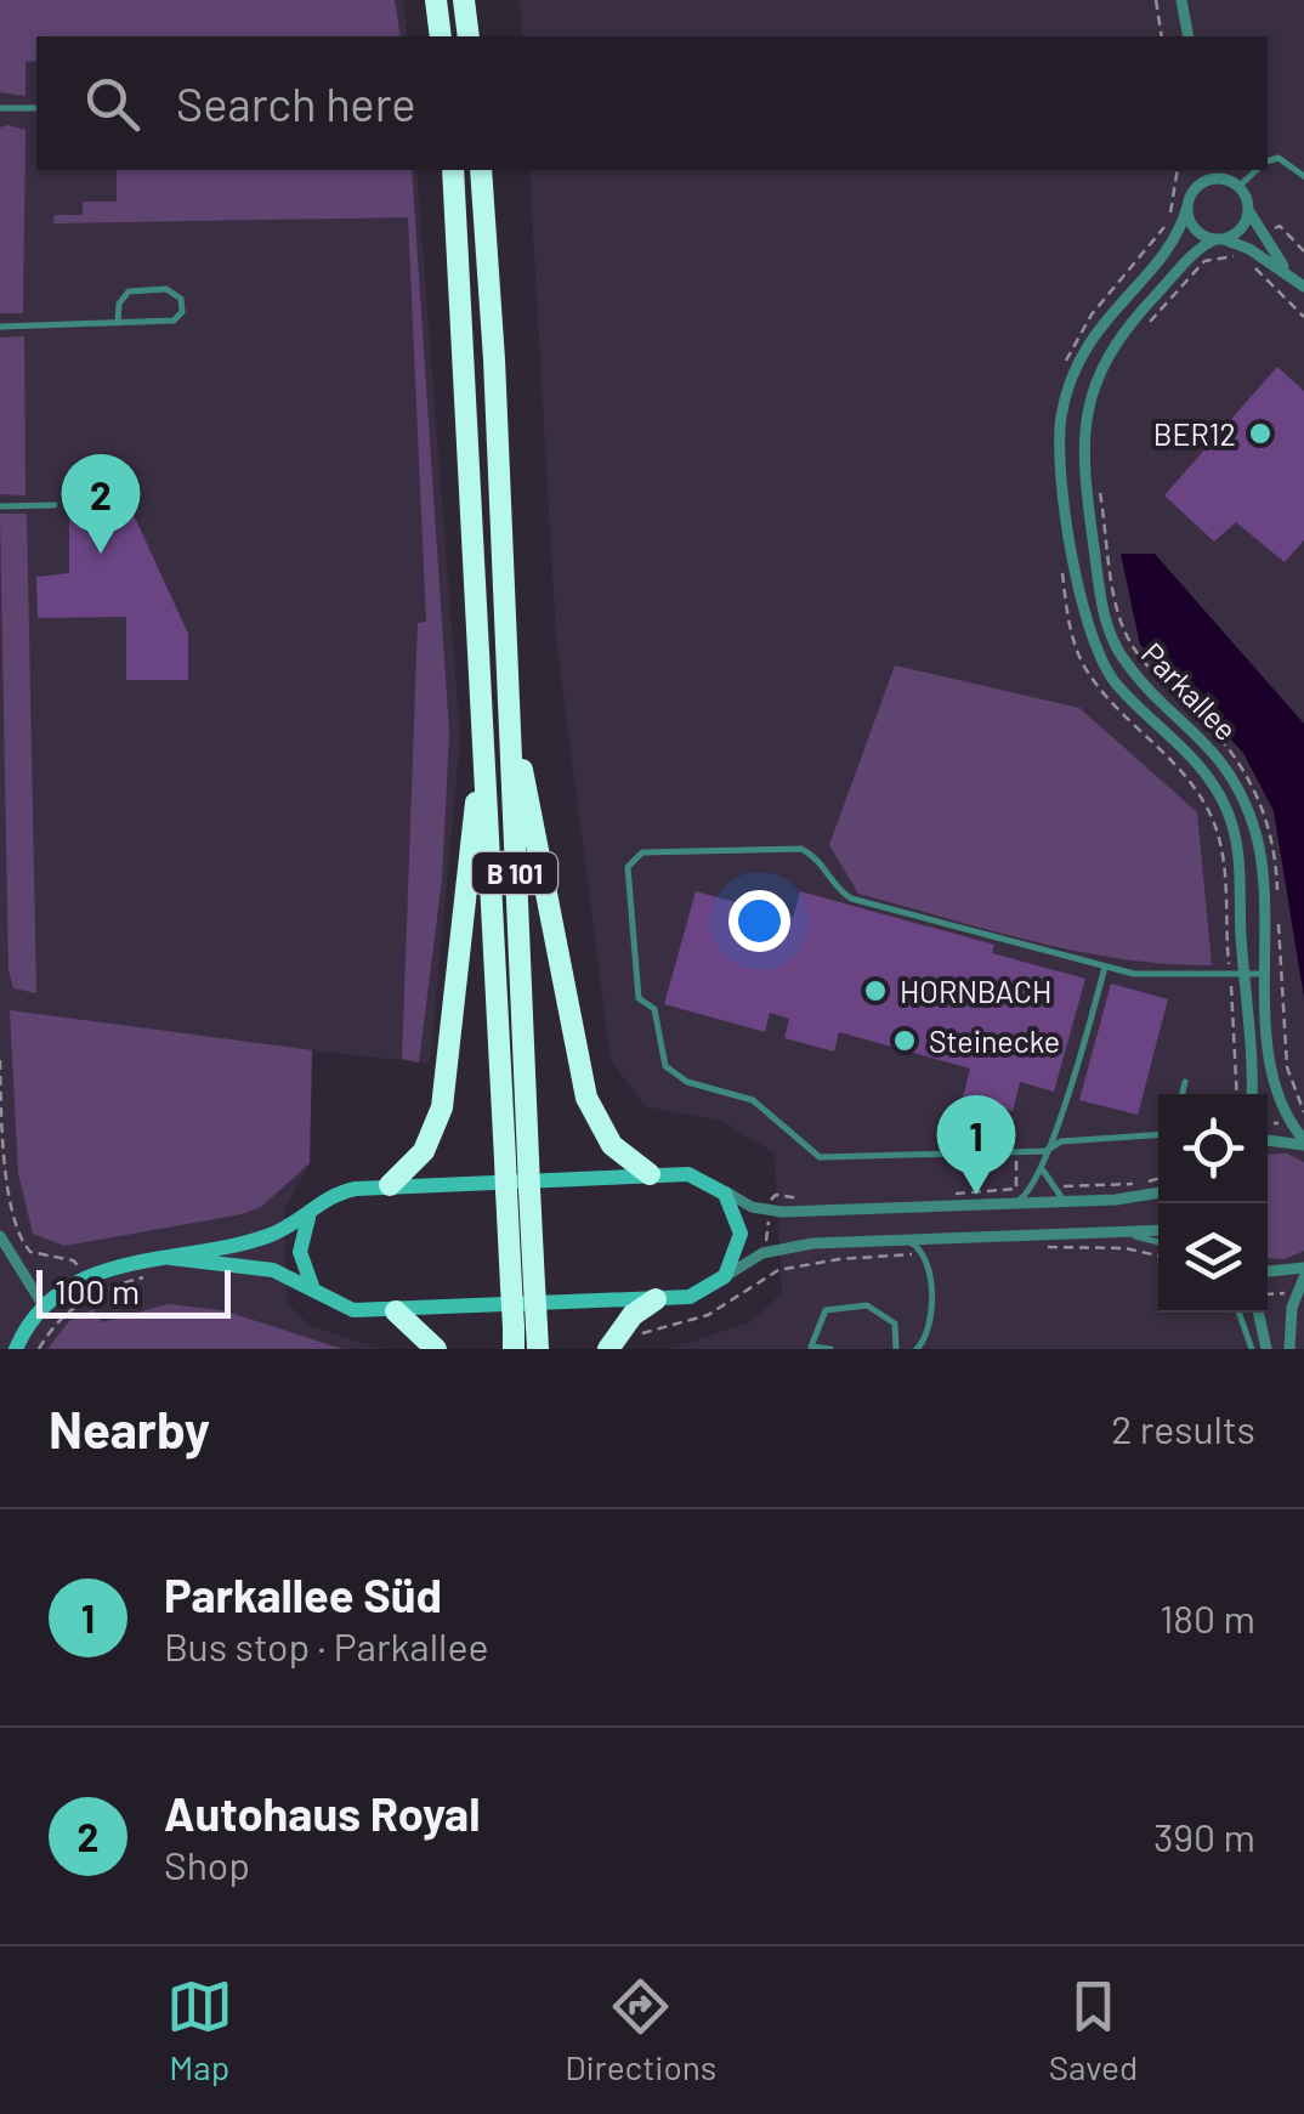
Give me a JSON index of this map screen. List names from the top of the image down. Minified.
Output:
{"streets":{"highway":["B 101"],"street":["Parkallee"]},"places":["BER12","HORNBACH","Steinecke"],"scale_bar":"100 m","page":{"search":"Search here","pins":["2","1"],"scale":"100 m","heading":["Nearby","2 results"],"list":[{"mark":"1","name":"Parkallee Süd","note":"Bus stop · Parkallee","value":"180 m"},{"mark":"2","name":"Autohaus Royal","note":"Shop","value":"390 m"}],"nav":["Map","Directions","Saved"]}}
